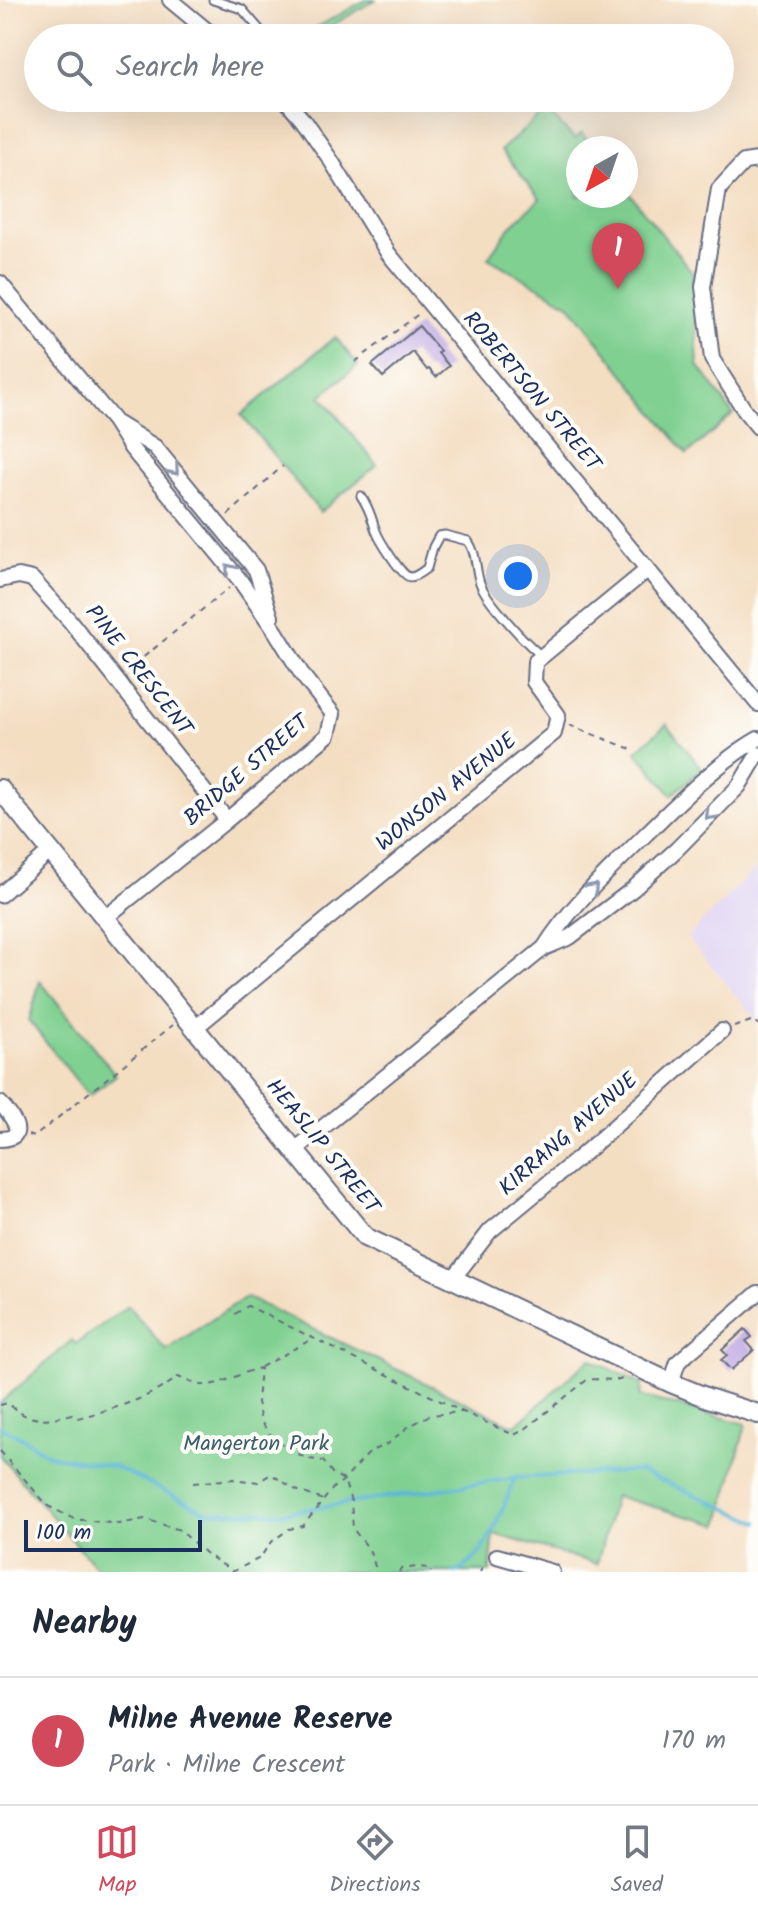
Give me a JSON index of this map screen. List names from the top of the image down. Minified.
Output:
{"streets":{"street":["ROBERTSON STREET","PINE CRESCENT","BRIDGE STREET","WONSON AVENUE","KIRRANG AVENUE","HEASLIP STREET"]},"crossings":[["PINE CRESCENT","BRIDGE STREET"],["BRIDGE STREET","HEASLIP STREET"],["WONSON AVENUE","HEASLIP STREET"],["KIRRANG AVENUE","HEASLIP STREET"]],"parks":["Mangerton Park"],"scale_bar":"100 m","north":"bottom left","page":{"search":"Search here","pins":"1","scale":"100 m","heading":"Nearby","list":[{"mark":"1","name":"Milne Avenue Reserve","note":"Park · Milne Crescent","value":"170 m"}],"nav":["Map","Directions","Saved"]}}
